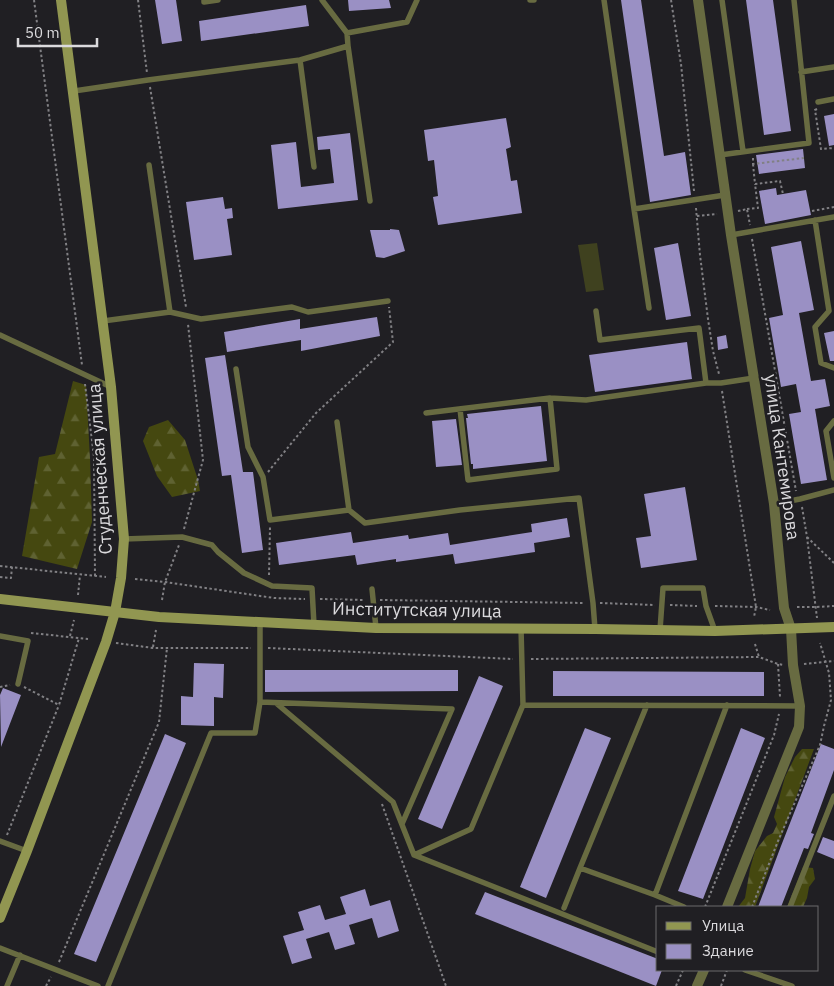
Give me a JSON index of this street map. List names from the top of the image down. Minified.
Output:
{"streets":{"street":["улица Кантемирова","Студенческая улица","Институтская улица"]},"crossings":[["улица Кантемирова","Институтская улица"],["Студенческая улица","Институтская улица"]],"legend":["Улица","Здание"],"scale_bar":"50 m"}
